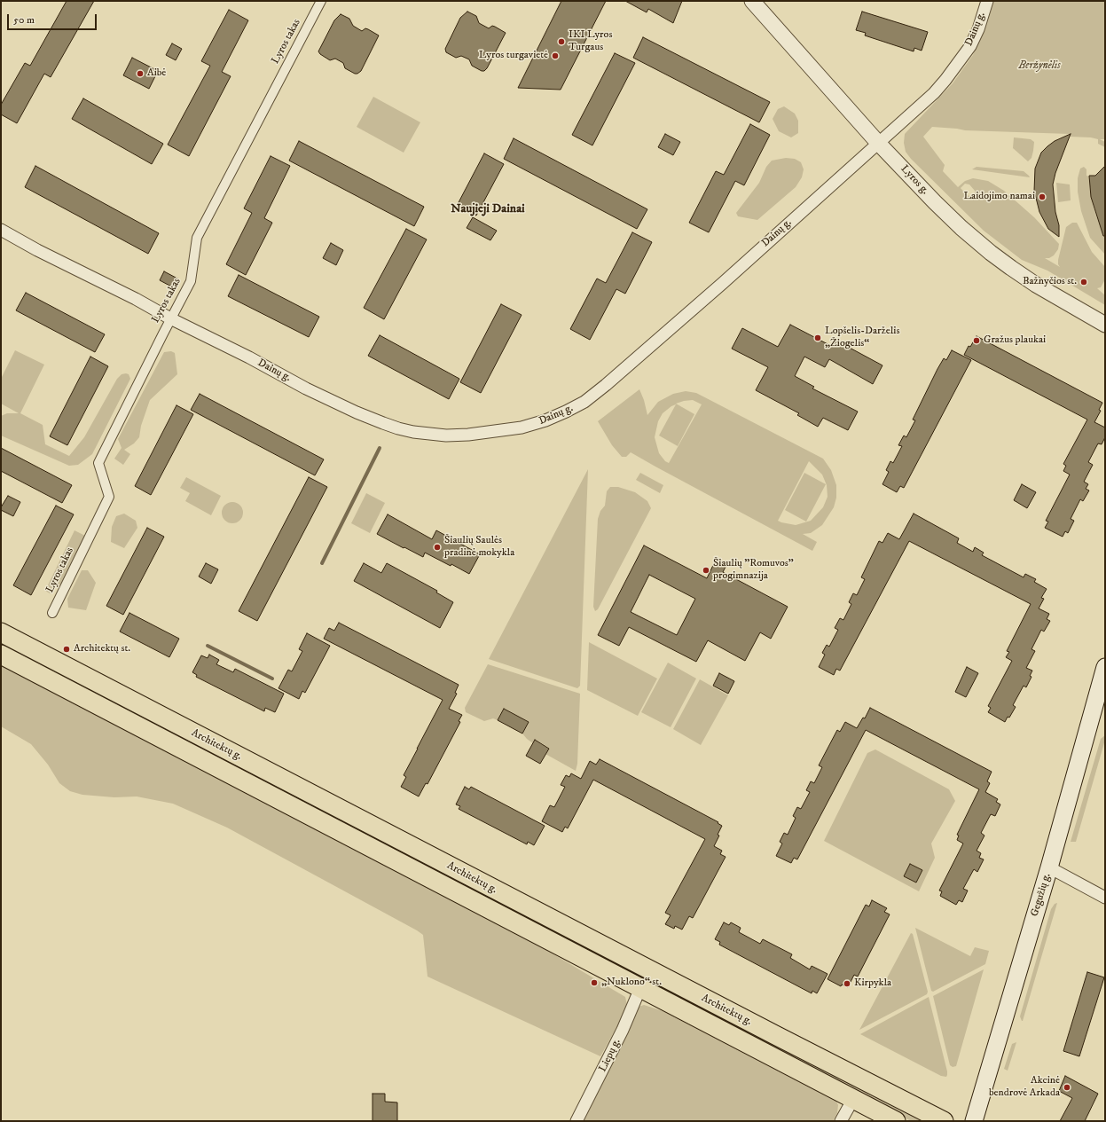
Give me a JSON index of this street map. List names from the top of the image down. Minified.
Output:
{"streets":{"main road":["Architektų g.","Gegužių g."],"street":["Dainų g.","Lyros takas","Lyros g.","Liepų g."]},"crossings":[["Dainų g.","Lyros takas"],["Dainų g.","Lyros g."],["Architektų g.","Liepų g."]],"districts":["Naujieji Dainai"],"parks":["Beržynėlis"],"places":["IKI Lyros Turgaus","Lyros turgavietė","Aibė","Laidojimo namai","Bažnyčios st.","Lopšelis-Darželis „Žiogelis“","Gražus plaukai","Šiaulių Saulės pradinė mokykla","Šiaulių \"Romuvos\" progimnazija","Architektų st.","„Nuklono“ st.","Kirpykla","Akcinė bendrovė Arkada"],"scale_bar":"50 m"}
